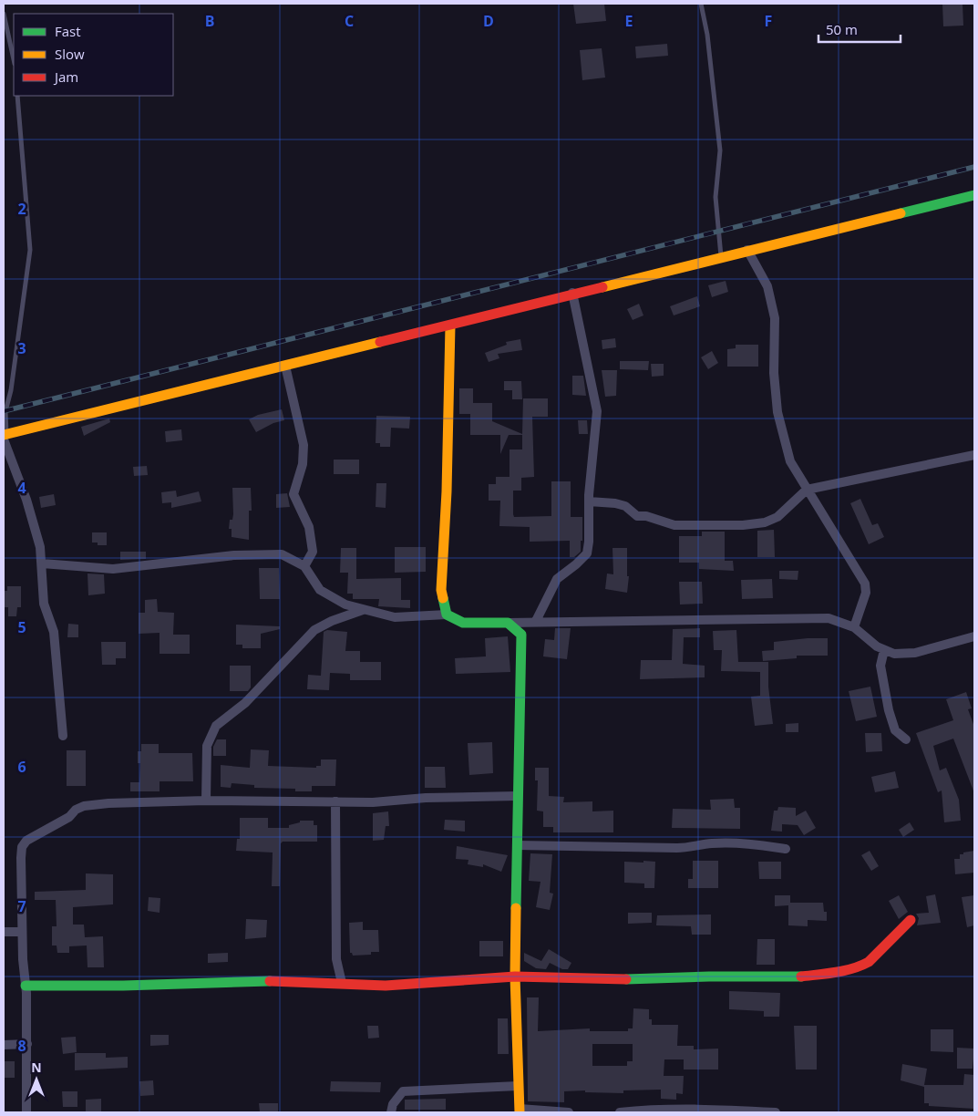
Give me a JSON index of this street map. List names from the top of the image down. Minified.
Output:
{"legend":["Fast","Slow","Jam"],"scale_bar":"50 m","north":"top","grid":{"columns":["B","C","D","E","F"],"rows":["2","3","4","5","6","7","8"]}}
